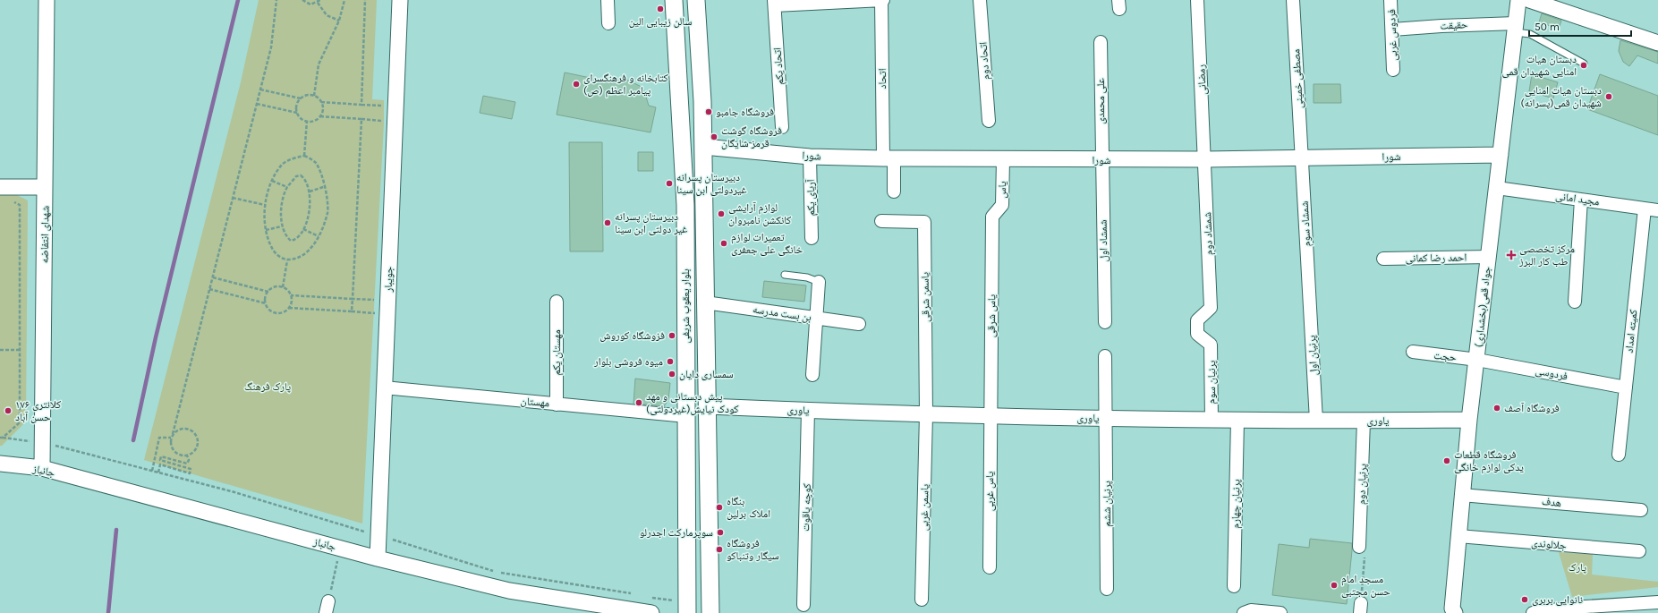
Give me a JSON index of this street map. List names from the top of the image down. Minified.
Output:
{"streets":{"main road":["بلوار یعقوب شریفی"],"street":["حقیقت","فردوس غربی","اتحاد دوم","اتحاد یکم","اتحاد","مصطفی خمینی","رمضانی","علی محمدی","شورا","یاس","آریای یکم","مجید امانی","شمشاد سوم","شمشاد دوم","شهدای انتفاضه","شمشاد اول","احمد رضا کمانی","جویبار","یاسمن شرقی","جواد قمی(بخشداری)","بن بست مدرسه","یاس شرقی","کمیته امداد","مهستان یکم","پرنیان اول","حجت","فردوسی","پرنیان سوم","مهستان","یاوری","جانباز","پرنیان دوم","یاس غربی","هدف","پرنیان ششم","پرنیان چهارم","کوچه یاقوت","یاسمن غربی","جلالوندی"]},"crossings":[["حقیقت","فردوس غربی"],["حقیقت","جواد قمی(بخشداری)"],["اتحاد یکم","اتحاد"],["اتحاد","شورا"],["مصطفی خمینی","شورا"],["مصطفی خمینی","شمشاد سوم"],["رمضانی","شورا"],["رمضانی","شمشاد دوم"],["علی محمدی","شورا"],["علی محمدی","شمشاد اول"],["شورا","یاس"],["شورا","آریای یکم"],["شورا","شمشاد سوم"],["شورا","شمشاد دوم"],["شورا","شمشاد اول"],["شورا","بلوار یعقوب شریفی"],["شورا","جواد قمی(بخشداری)"],["یاس","یاس شرقی"],["مجید امانی","جواد قمی(بخشداری)"],["مجید امانی","کمیته امداد"],["شمشاد سوم","پرنیان اول"],["شمشاد دوم","پرنیان سوم"],["شهدای انتفاضه","جانباز"],["احمد رضا کمانی","جواد قمی(بخشداری)"],["جویبار","مهستان"],["جویبار","جانباز"],["یاسمن شرقی","یاوری"],["یاسمن شرقی","یاسمن غربی"],["بلوار یعقوب شریفی","بن بست مدرسه"],["بلوار یعقوب شریفی","مهستان"],["بلوار یعقوب شریفی","یاوری"],["جواد قمی(بخشداری)","حجت"],["جواد قمی(بخشداری)","فردوسی"],["جواد قمی(بخشداری)","یاوری"],["جواد قمی(بخشداری)","هدف"],["جواد قمی(بخشداری)","جلالوندی"],["یاس شرقی","یاوری"],["یاس شرقی","یاس غربی"],["کمیته امداد","فردوسی"],["مهستان یکم","مهستان"],["پرنیان اول","یاوری"],["حجت","فردوسی"],["پرنیان سوم","یاوری"],["یاوری","پرنیان دوم"],["یاوری","یاس غربی"],["یاوری","پرنیان ششم"],["یاوری","پرنیان چهارم"],["یاوری","کوچه یاقوت"],["یاوری","یاسمن غربی"]],"parks":["پارک فرهنگ","پارک"],"places":{"other":["سالن زیبایی الین","دبستان هیات امنایی شهیدان قمی","کتابخانه و فرهنگسرای پیامبر اعظم (ص)","دبستان هیات امنایی شهیدان قمی(پسرانه)","فروشگاه جامبو","فروشگاه گوشت قرمز شایگان","دبیرستان پسرانه غیردولتی ابن سینا","لوازم آرایشی کانکشن نامبروان","دبیرستان پسرانه غیر دولتی ابن سینا","تعمیرات لوازم خانگی علی جعفری","فزوشگاه کوروش","میوه فروشی بلوار","سمساری دایان","پیش دبستانی و مهد کودک نیایش(غیردولتی)","فروشگاه آصف","کلانتری ۱۷۶ حسن آباد","فروشگاه قطعات یدکی لوازم خانگی","بنگاه املاک برلین","سوپرمارکت اجدرلو","فروشگاه سیگار وتنباکو","مسجد امام حسن مجتبی","نانوایی بربری"],"health":["مرکز تخصصی طب کار البرز"]},"scale_bar":"50 m"}
